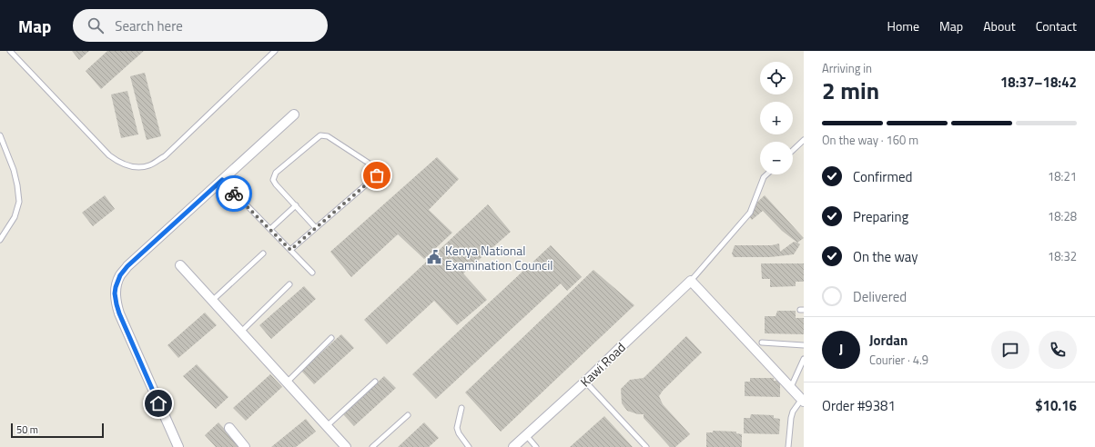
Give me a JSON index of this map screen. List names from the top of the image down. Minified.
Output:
{"streets":{"street":["Kawi Road"]},"places":{"public building":["Kenya National Examination Council"]},"scale_bar":"50 m","page":{"header":"Map","search":"Search here","nav":["Home","Map","About","Contact"],"heading":["2 min","Arriving in","18:37–18:42"],"panel":["Jordan","Courier · 4.9","Order #9381","$10.16"],"map_buttons":["+","−"],"bar":"On the way · 160 m","list":[["Confirmed","18:21"],["Preparing","18:28"],["On the way","18:32"],"Delivered"],"round":"J","scale":"50 m"}}
